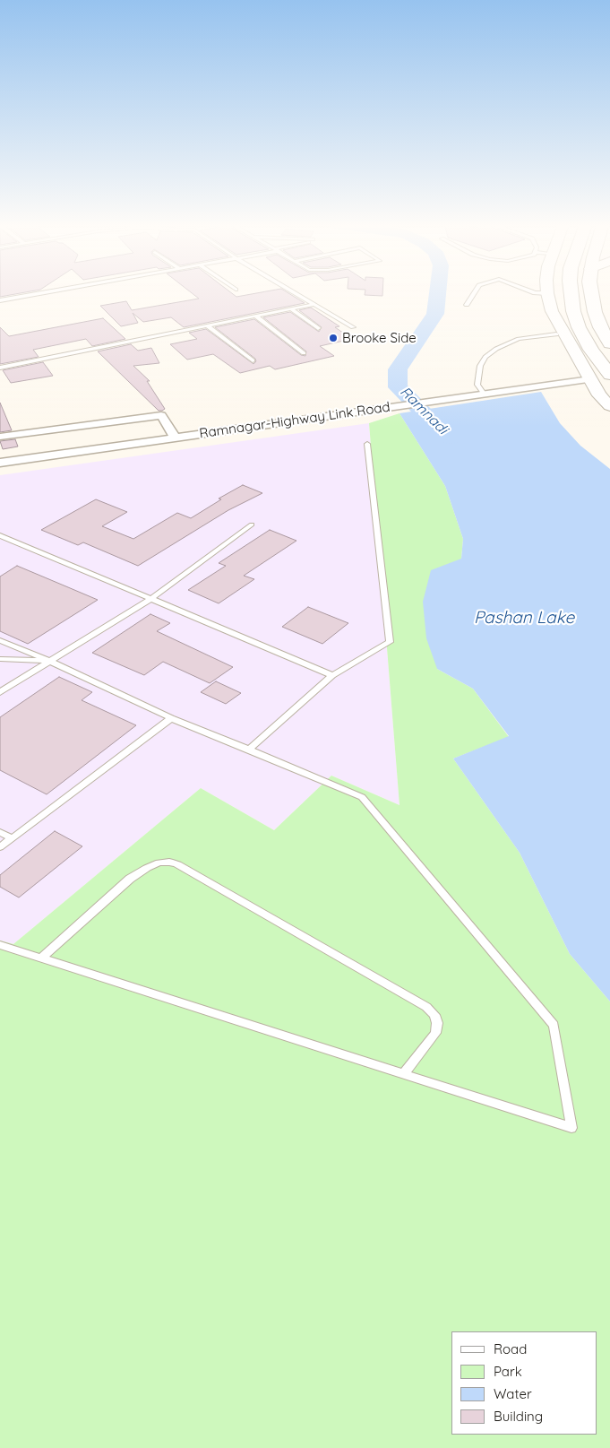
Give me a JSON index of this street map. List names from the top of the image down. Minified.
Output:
{"streets":{"street":["Ramnagar-Highway Link Road"]},"water":["Ramnadi","Pashan Lake"],"places":["Brooke Side"],"legend":["Road","Park","Water","Building"]}
